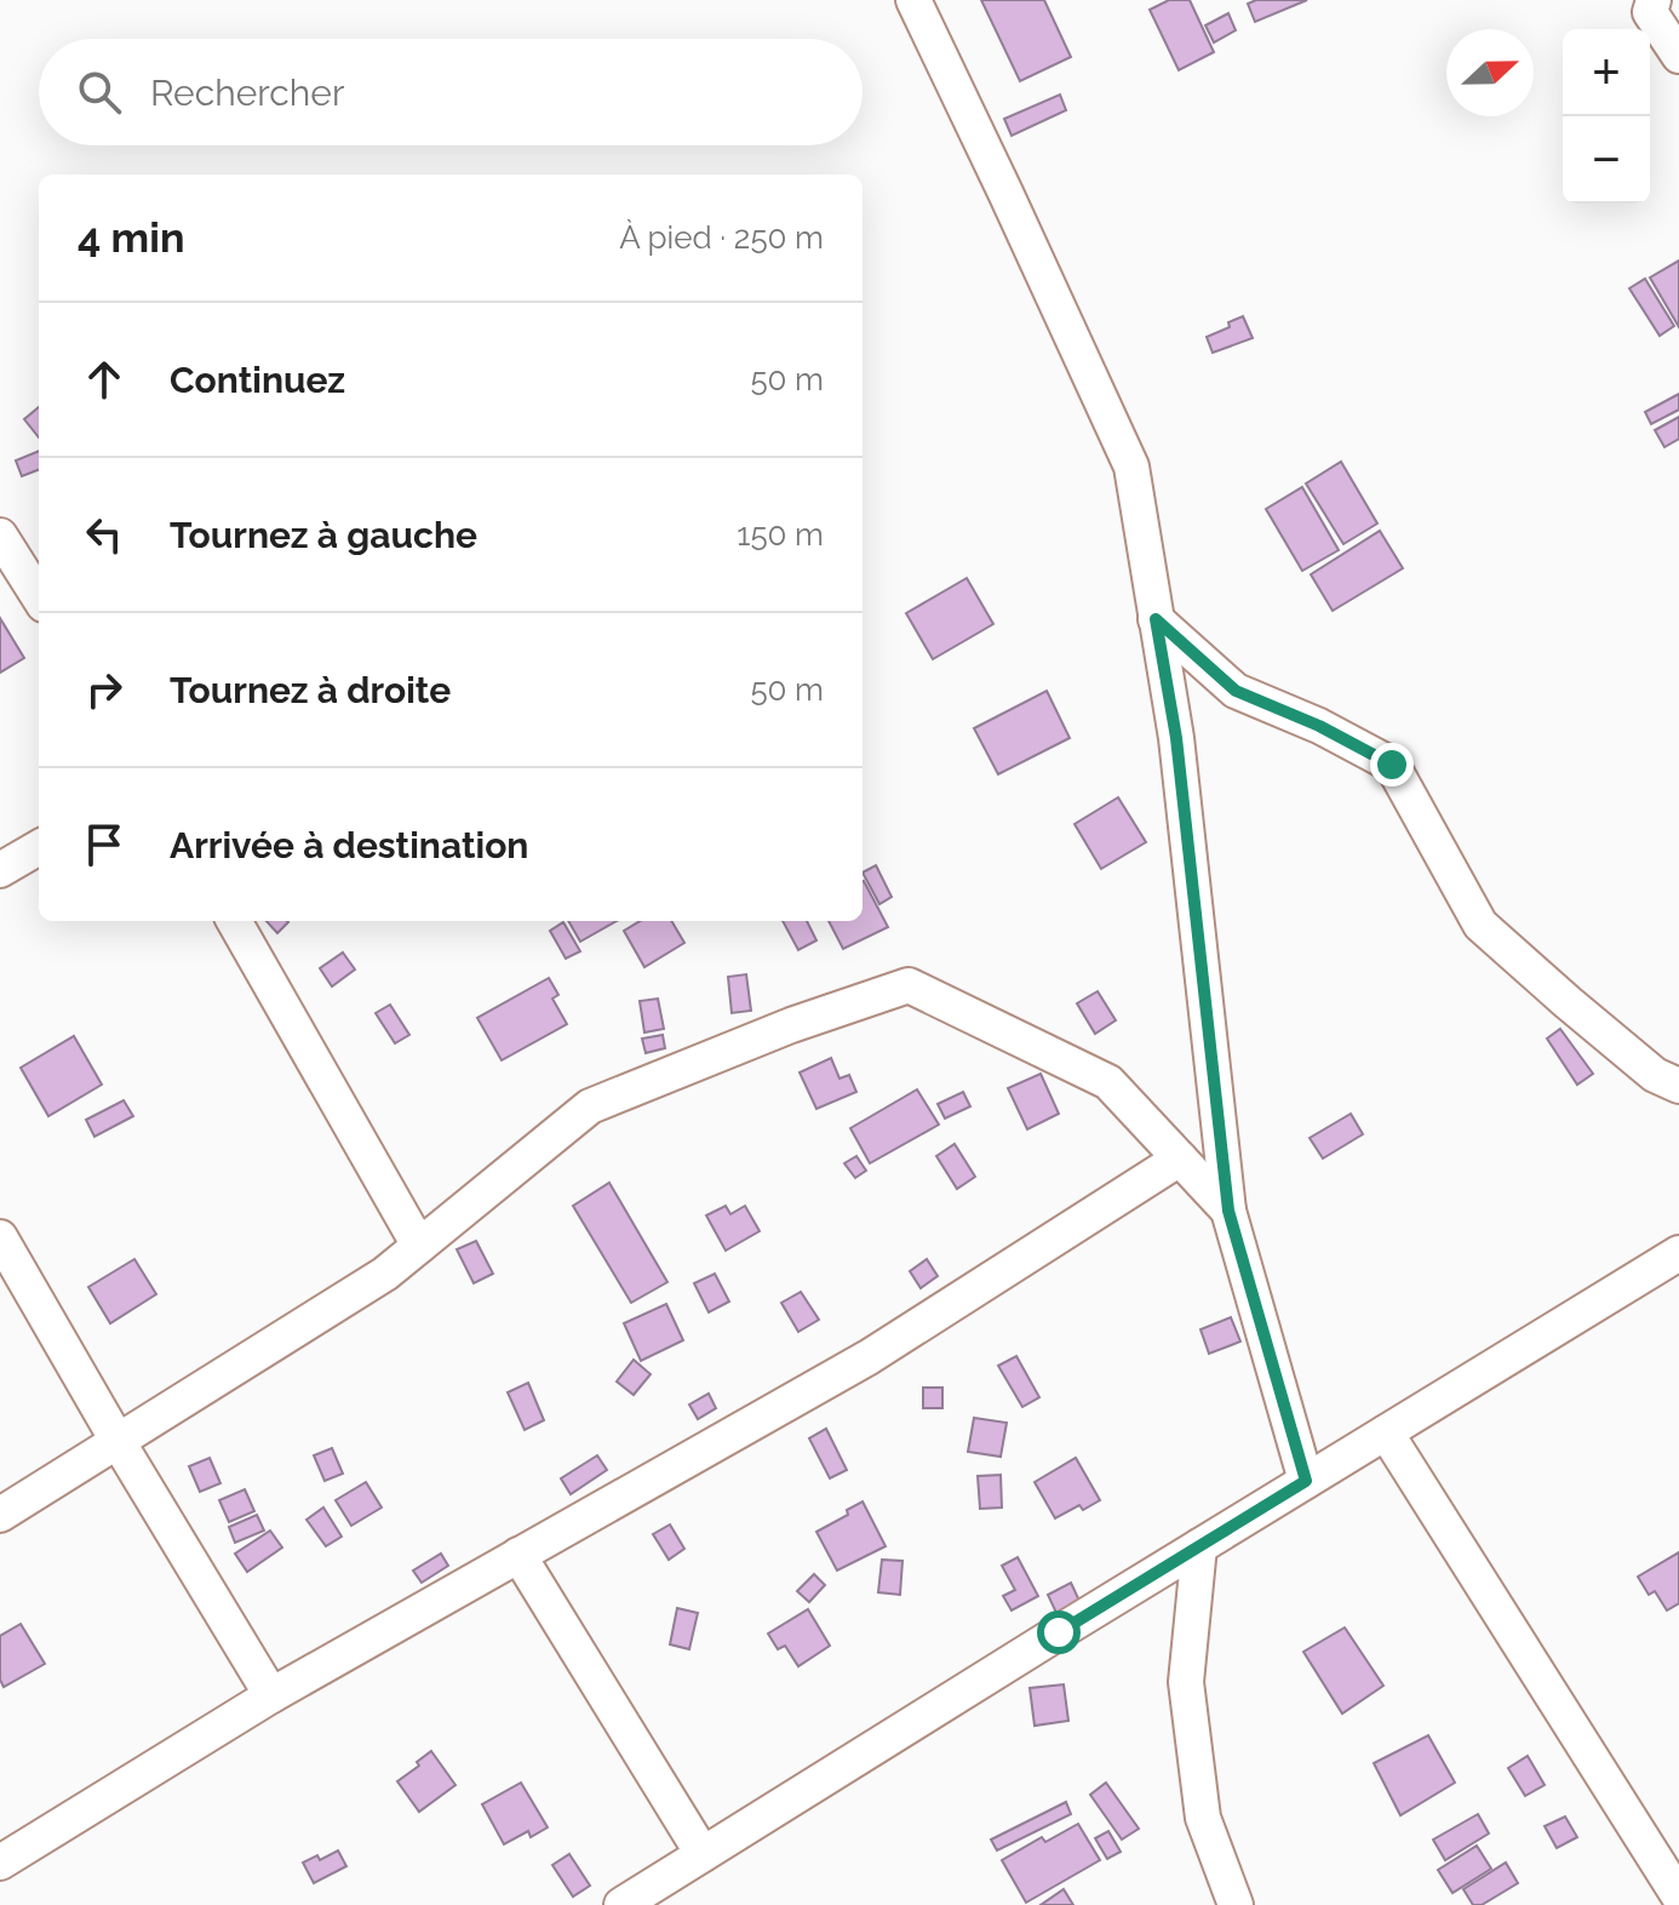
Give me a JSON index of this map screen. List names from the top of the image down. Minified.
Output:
{"north":"right","page":{"map_buttons":["+","−"],"search":"Rechercher","heading":["4 min","À pied · 250 m"],"list":[["Continuez","50 m"],["Tournez à gauche","150 m"],["Tournez à droite","50 m"],"Arrivée à destination"]}}
